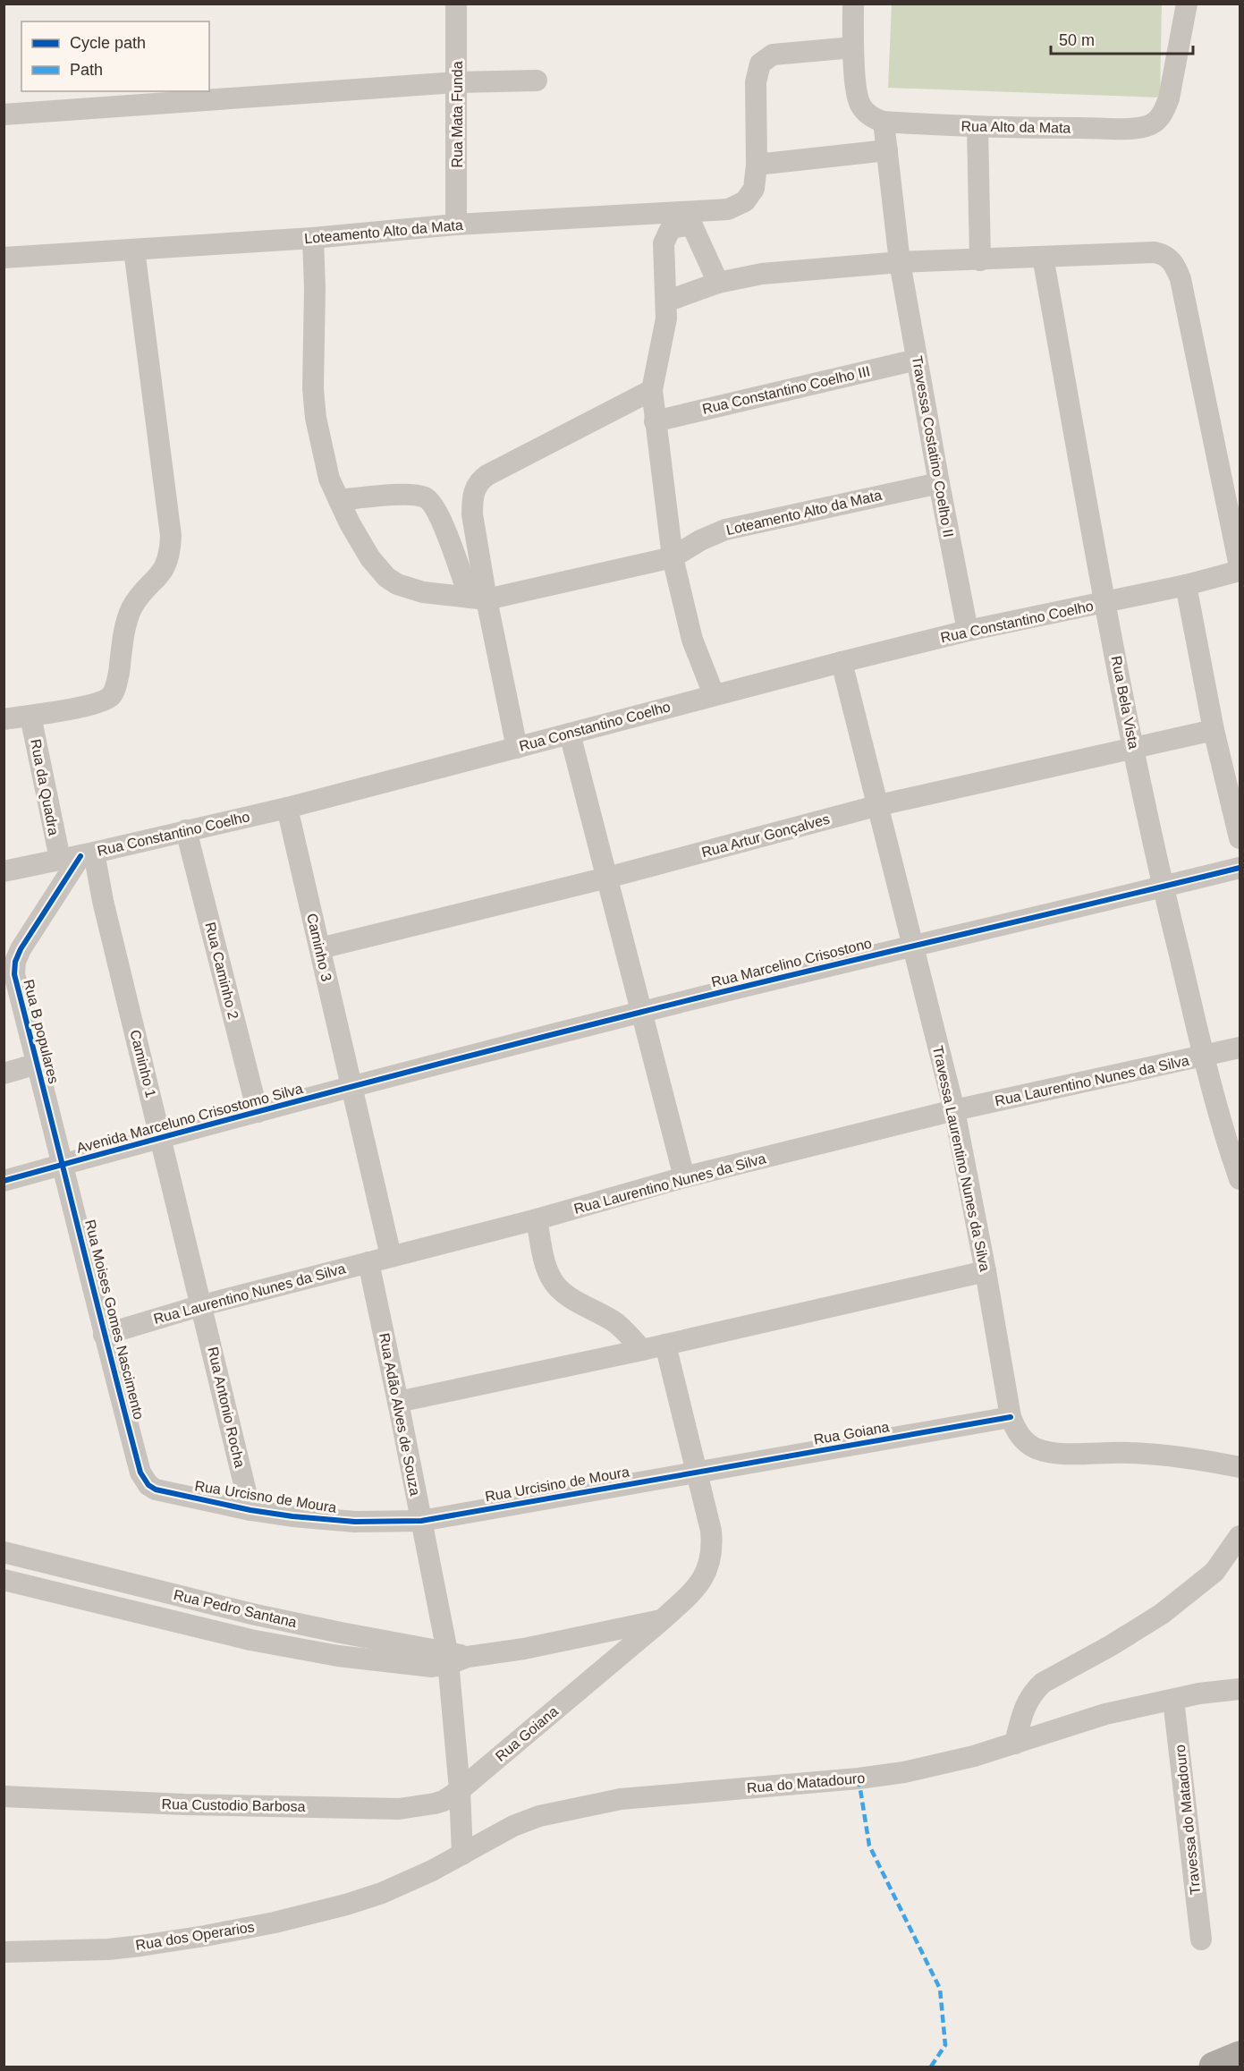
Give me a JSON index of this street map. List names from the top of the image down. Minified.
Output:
{"streets":{"street":["Rua Mata Funda","Rua Alto da Mata","Loteamento Alto da Mata","Rua Constantino Coelho III","Travessa Costatino Coelho II","Rua Constantino Coelho","Rua Bela Vista","Rua da Quadra","Rua Artur Gonçalves","Caminho 3","Rua Marcelino Crisostono","Rua Caminho 2","Rua B populares","Caminho 1","Rua Laurentino Nunes da Silva","Avenida Marceluno Crisostomo Silva","Travessa Laurentino Nunes da Silva","Rua Moises Gomes Nascimento","Rua Antonio Rocha","Rua Adão Alves de Souza","Rua Goiana","Rua Urcisino de Moura","Rua Urcisno de Moura","Rua Pedro Santana","Rua do Matadouro","Rua Custodio Barbosa","Travessa do Matadouro","Rua dos Operarios"]},"crossings":[["Rua Mata Funda","Loteamento Alto da Mata"],["Rua Alto da Mata","Travessa Costatino Coelho II"],["Loteamento Alto da Mata","Travessa Costatino Coelho II"],["Rua Constantino Coelho III","Travessa Costatino Coelho II"],["Travessa Costatino Coelho II","Rua Constantino Coelho"],["Rua Constantino Coelho","Rua Bela Vista"],["Rua Constantino Coelho","Rua da Quadra"],["Rua Constantino Coelho","Caminho 3"],["Rua Constantino Coelho","Rua Caminho 2"],["Rua Constantino Coelho","Rua B populares"],["Rua Constantino Coelho","Caminho 1"],["Rua Constantino Coelho","Travessa Laurentino Nunes da Silva"],["Rua Bela Vista","Rua Artur Gonçalves"],["Rua Bela Vista","Rua Marcelino Crisostono"],["Rua Bela Vista","Rua Laurentino Nunes da Silva"],["Rua da Quadra","Rua B populares"],["Rua da Quadra","Caminho 1"],["Rua Artur Gonçalves","Caminho 3"],["Rua Artur Gonçalves","Travessa Laurentino Nunes da Silva"],["Caminho 3","Rua Marcelino Crisostono"],["Caminho 3","Rua Laurentino Nunes da Silva"],["Caminho 3","Avenida Marceluno Crisostomo Silva"],["Rua Marcelino Crisostono","Avenida Marceluno Crisostomo Silva"],["Rua Marcelino Crisostono","Travessa Laurentino Nunes da Silva"],["Rua Caminho 2","Avenida Marceluno Crisostomo Silva"],["Rua B populares","Caminho 1"],["Rua B populares","Avenida Marceluno Crisostomo Silva"],["Rua B populares","Rua Moises Gomes Nascimento"],["Caminho 1","Rua Laurentino Nunes da Silva"],["Caminho 1","Avenida Marceluno Crisostomo Silva"],["Caminho 1","Rua Antonio Rocha"],["Rua Laurentino Nunes da Silva","Travessa Laurentino Nunes da Silva"],["Rua Laurentino Nunes da Silva","Rua Moises Gomes Nascimento"],["Rua Laurentino Nunes da Silva","Rua Antonio Rocha"],["Rua Laurentino Nunes da Silva","Rua Adão Alves de Souza"],["Avenida Marceluno Crisostomo Silva","Rua Moises Gomes Nascimento"],["Travessa Laurentino Nunes da Silva","Rua Goiana"],["Rua Moises Gomes Nascimento","Rua Urcisno de Moura"],["Rua Antonio Rocha","Rua Urcisno de Moura"],["Rua Adão Alves de Souza","Rua Goiana"],["Rua Adão Alves de Souza","Rua Urcisino de Moura"],["Rua Adão Alves de Souza","Rua Urcisno de Moura"],["Rua Adão Alves de Souza","Rua Pedro Santana"],["Rua Adão Alves de Souza","Rua do Matadouro"],["Rua Adão Alves de Souza","Rua Custodio Barbosa"],["Rua Goiana","Rua Urcisino de Moura"],["Rua Goiana","Rua Pedro Santana"],["Rua Goiana","Rua Custodio Barbosa"],["Rua Urcisino de Moura","Rua Urcisno de Moura"],["Rua do Matadouro","Travessa do Matadouro"],["Rua do Matadouro","Rua dos Operarios"]],"legend":["Cycle path","Path"],"scale_bar":"50 m"}
